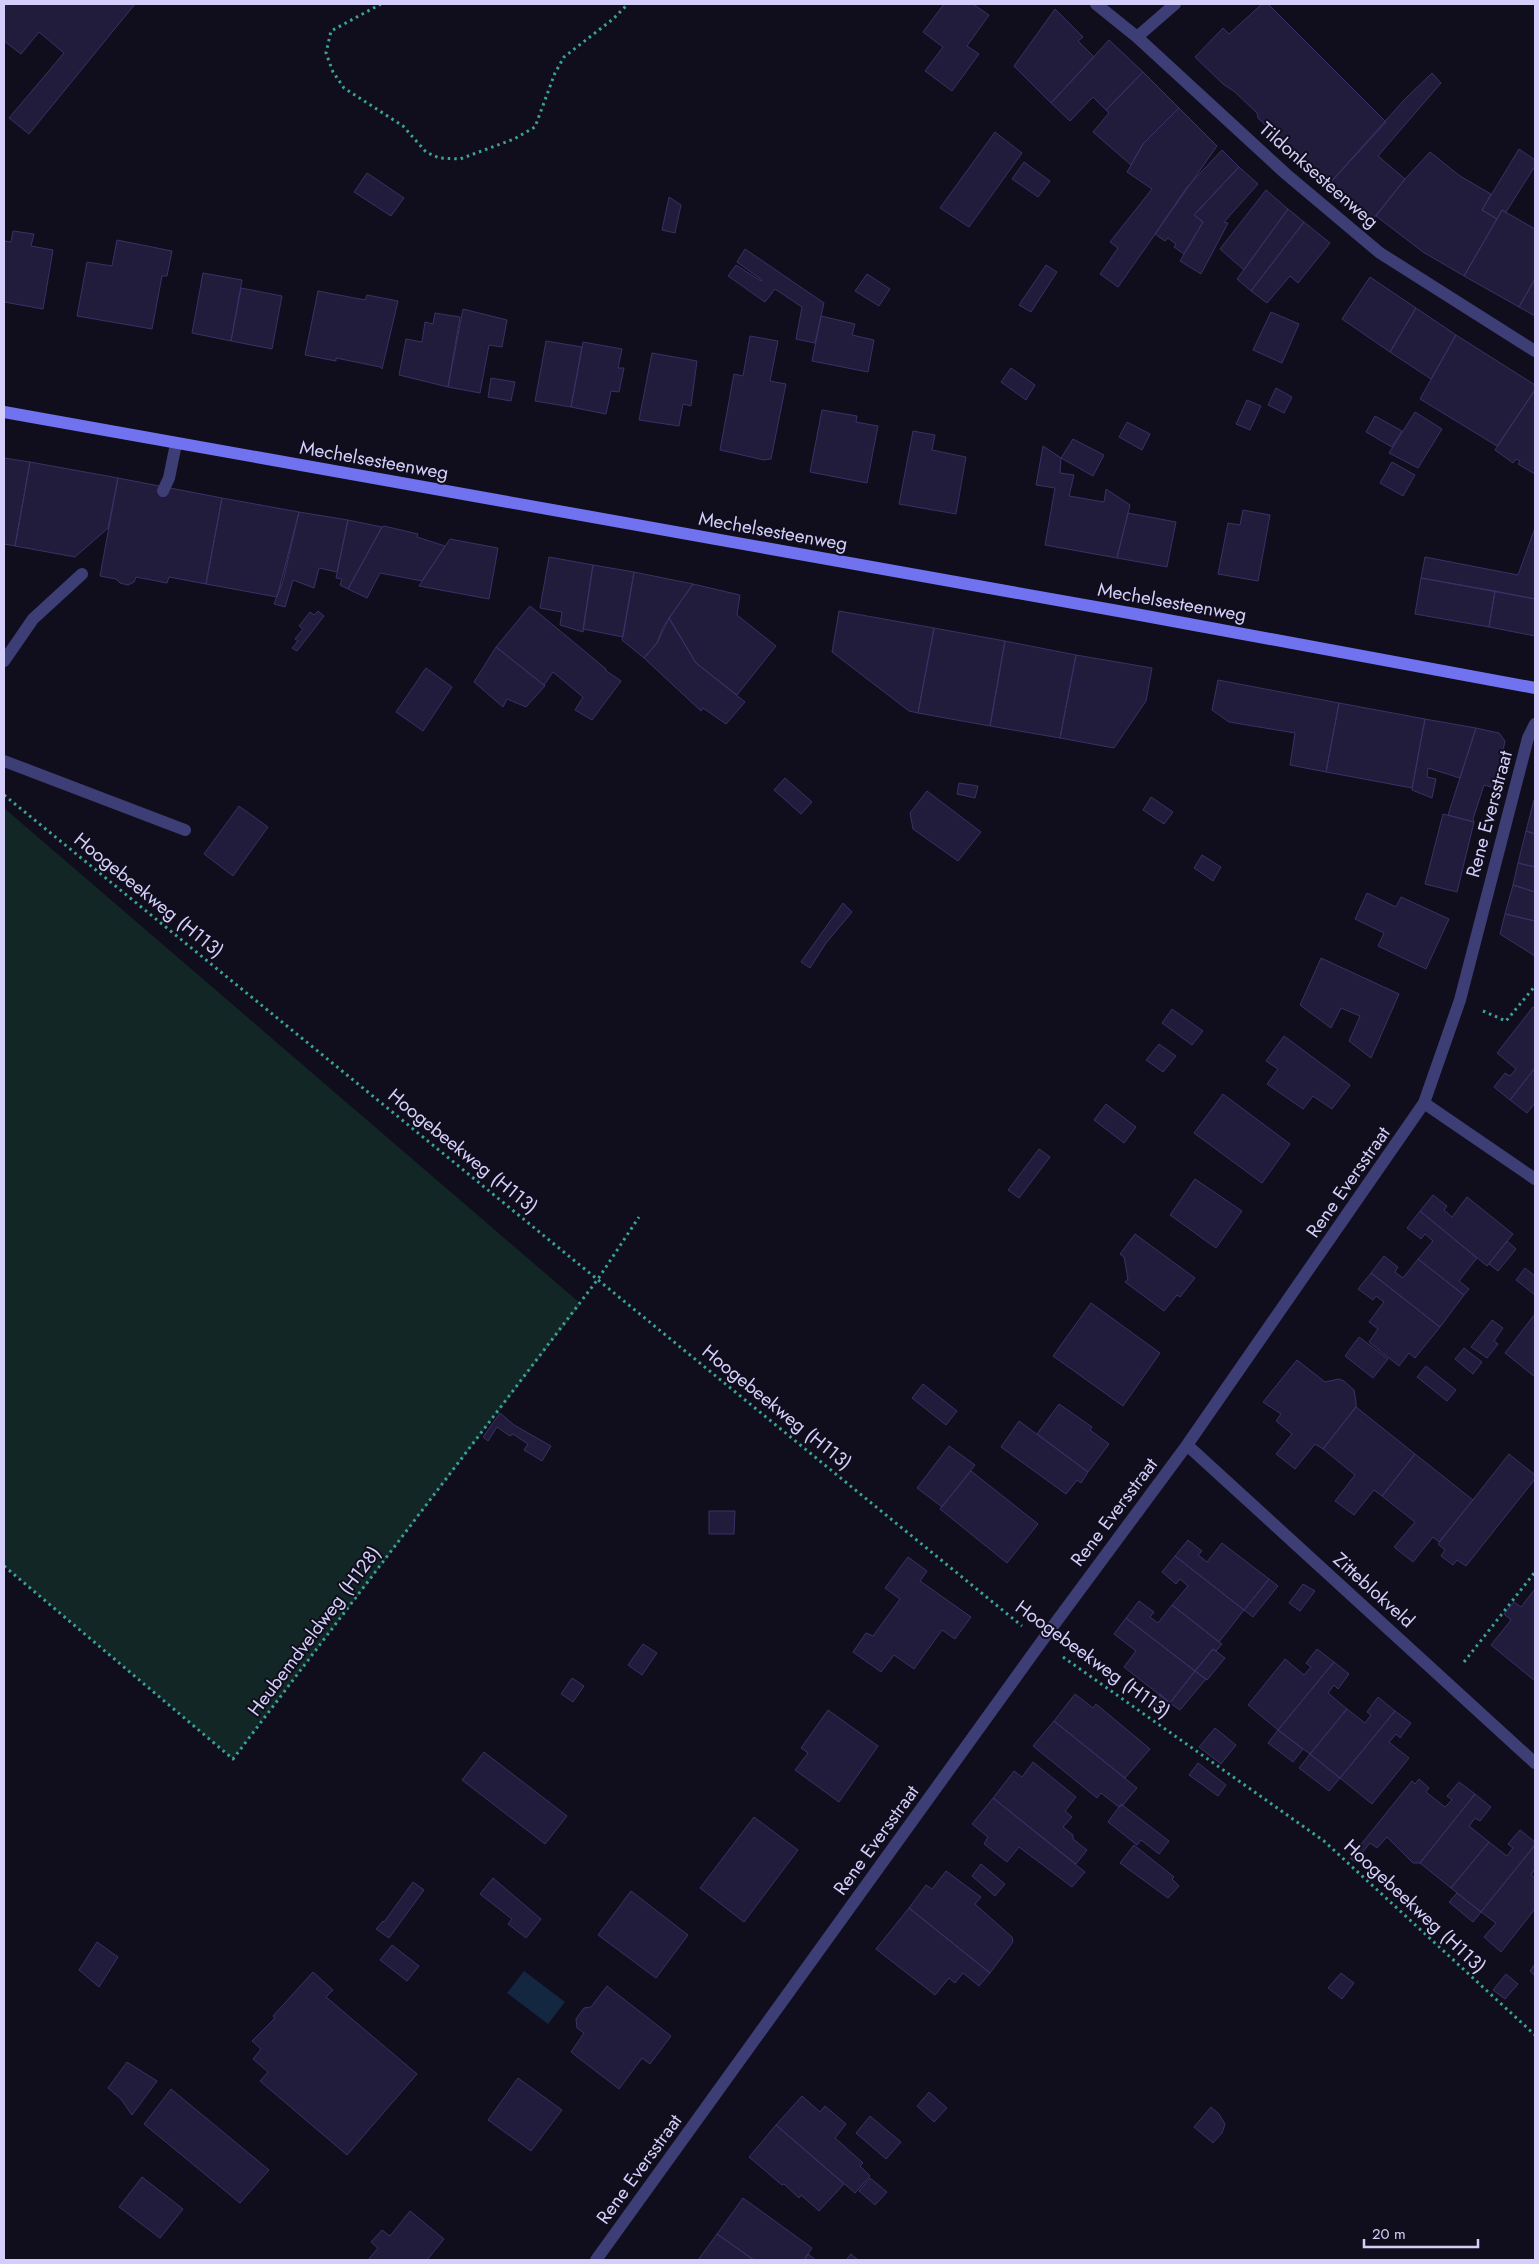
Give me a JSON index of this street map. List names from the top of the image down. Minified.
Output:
{"streets":{"street":["Tildonksesteenweg","Mechelsesteenweg","Rene Eversstraat","Zitteblokveld"],"path":["Hoogebeekweg (H113)","Heubemdveldweg (H128)"]},"crossings":[["Rene Eversstraat","Hoogebeekweg (H113)"],["Rene Eversstraat","Zitteblokveld"],["Hoogebeekweg (H113)","Heubemdveldweg (H128)"]],"scale_bar":"20 m"}
